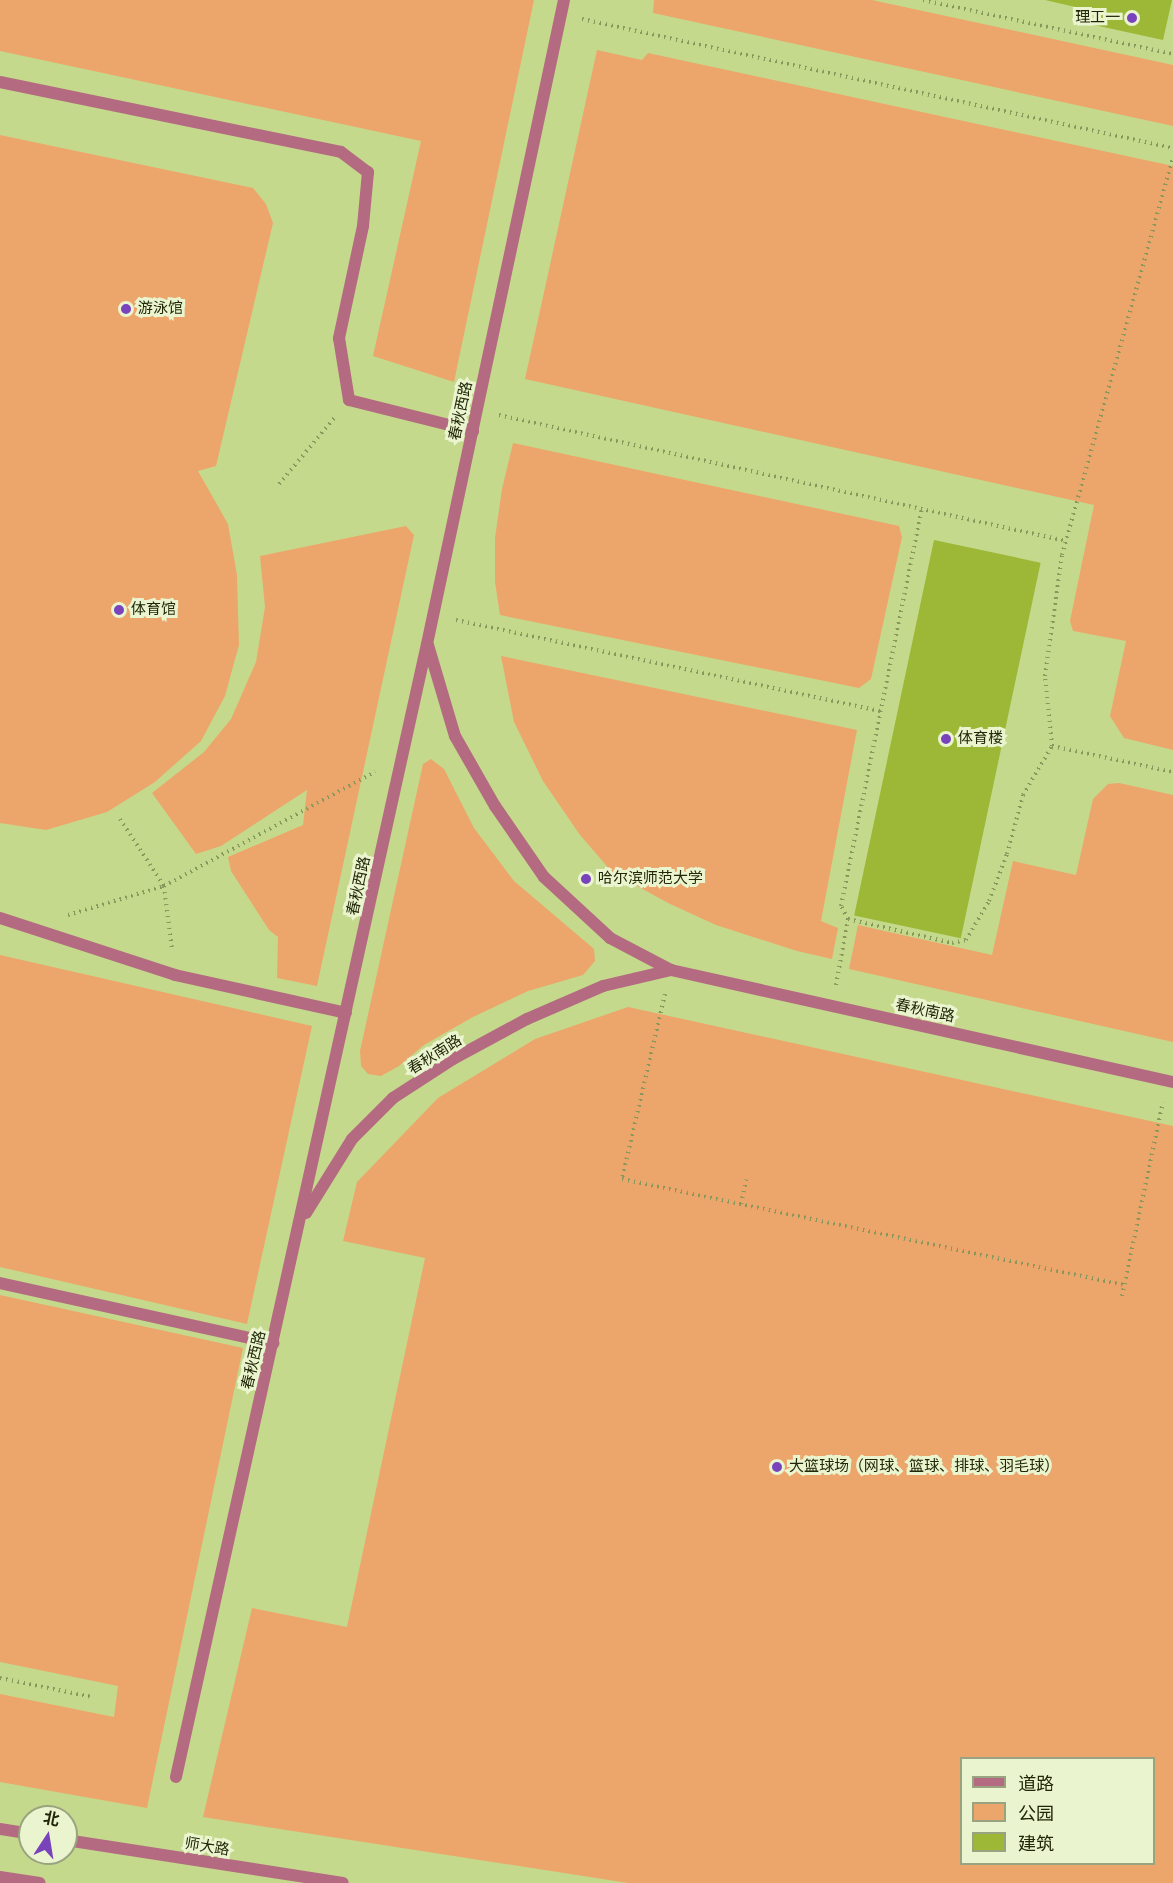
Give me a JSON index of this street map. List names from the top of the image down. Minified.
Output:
{"streets":{"street":["春秋西路","春秋南路","师大路"]},"crossings":[["春秋西路","春秋南路"]],"places":["理工一","游泳馆","体育馆","体育楼","哈尔滨师范大学","大篮球场（网球、篮球、排球、羽毛球）"],"legend":["道路","公园","建筑"],"north":"top"}
